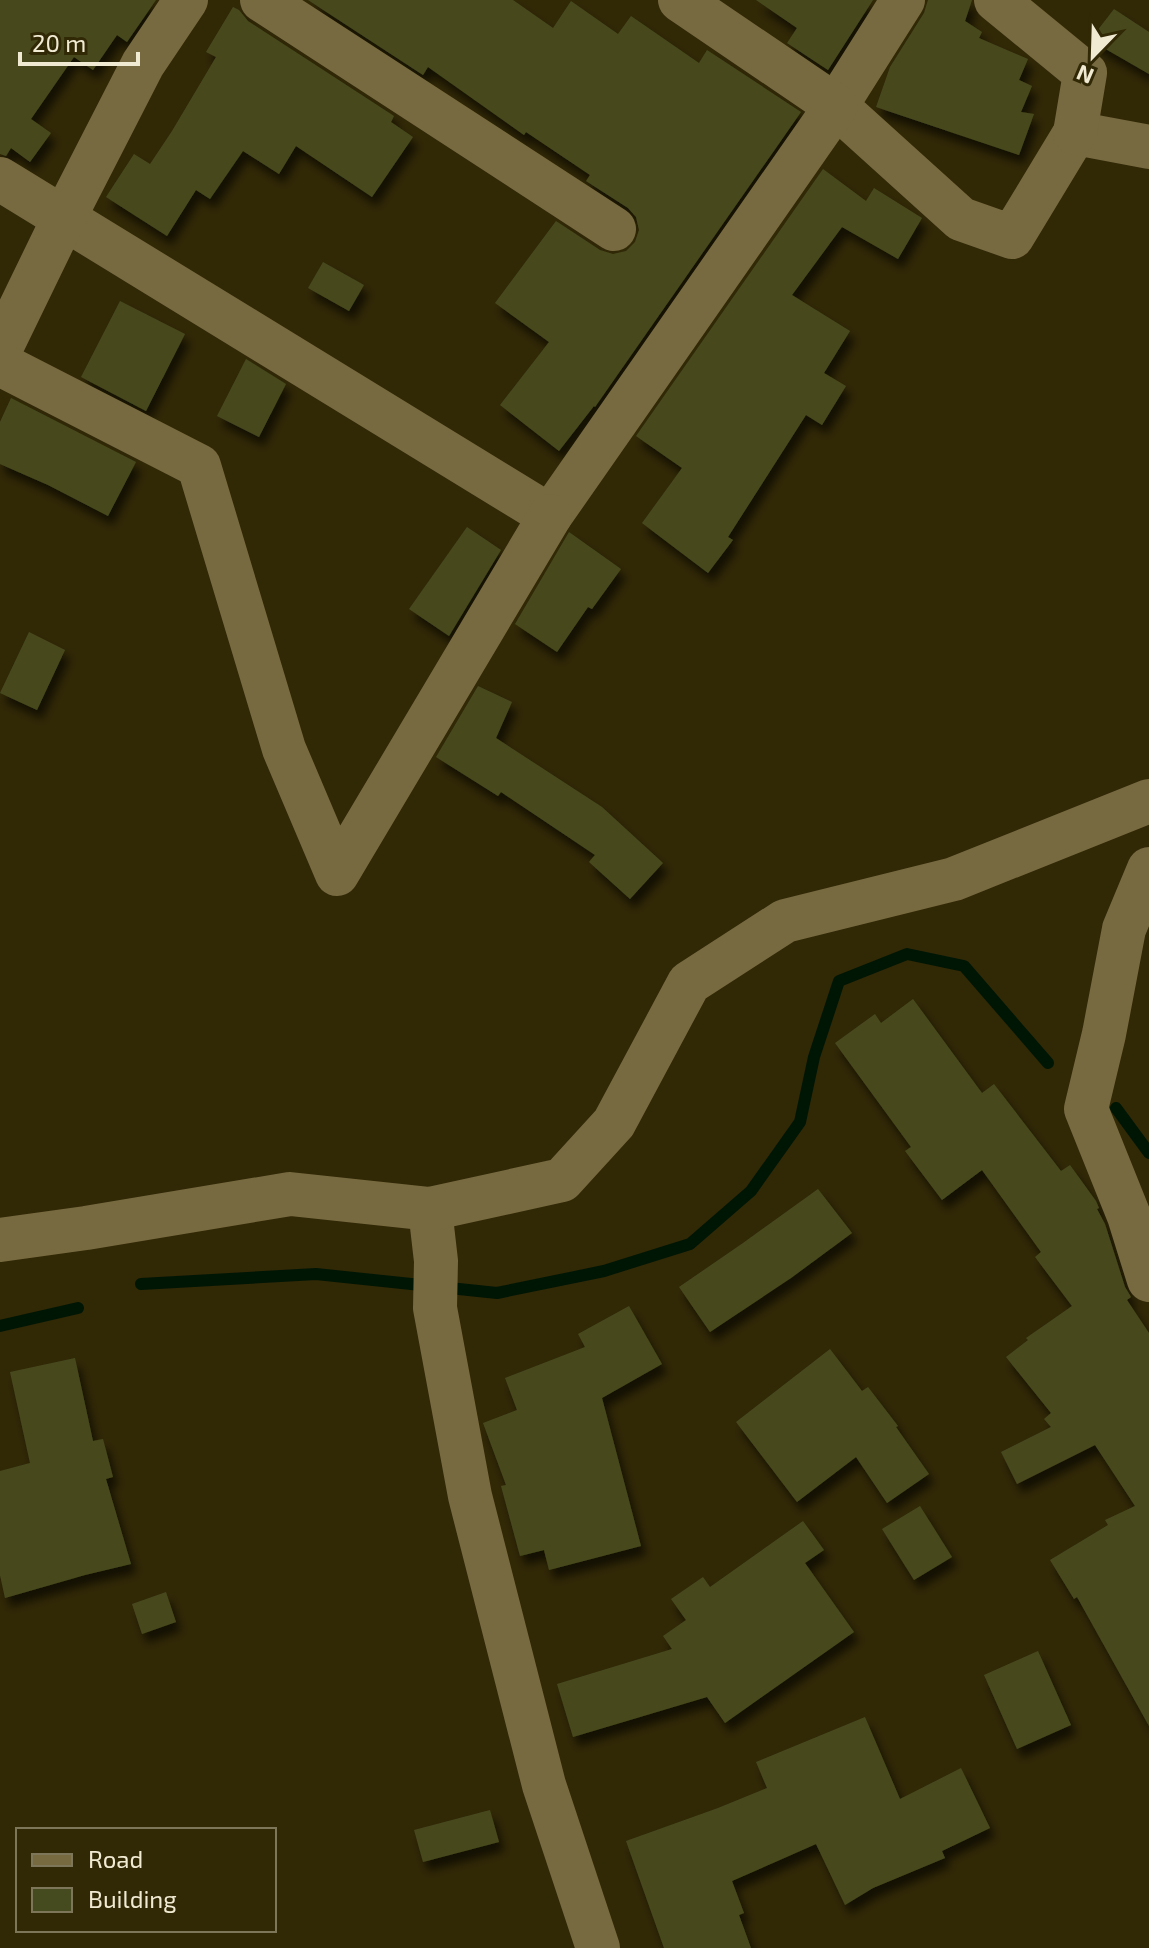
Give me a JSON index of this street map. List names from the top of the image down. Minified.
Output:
{"legend":["Road","Building"],"scale_bar":"20 m","north":"bottom left"}
